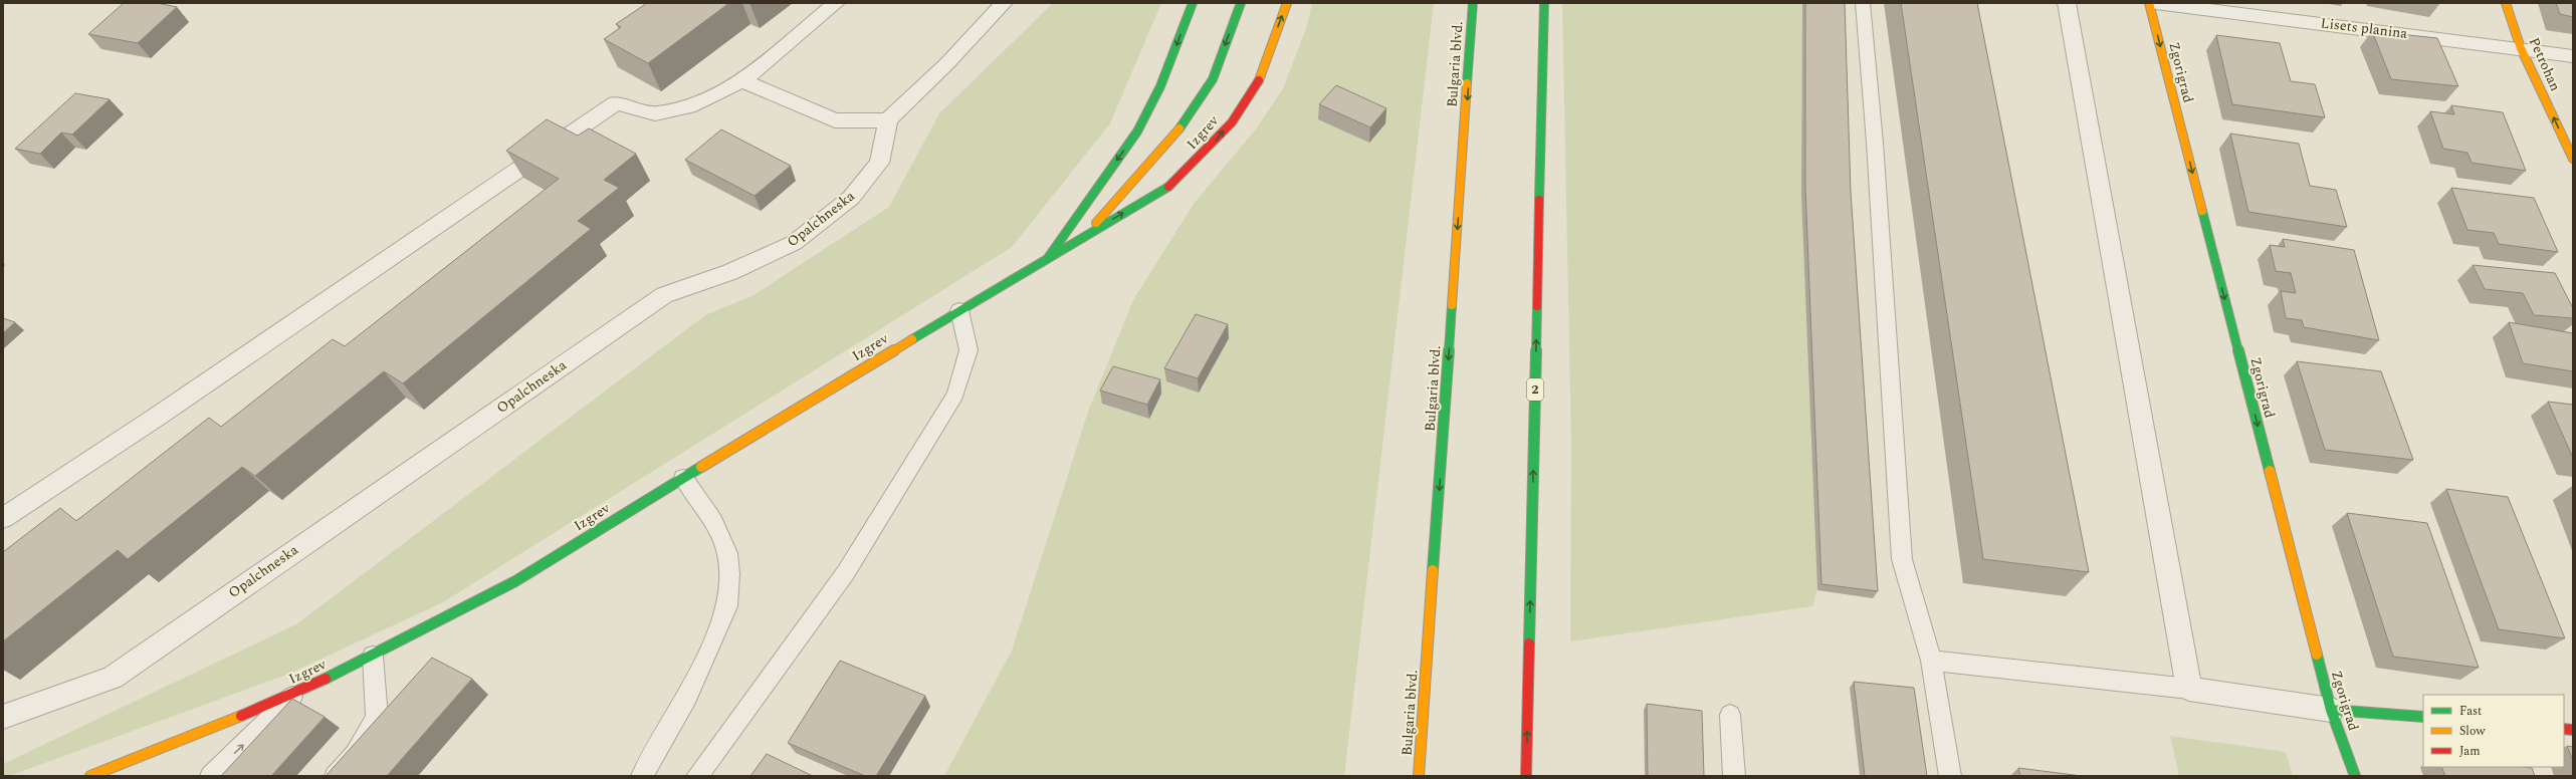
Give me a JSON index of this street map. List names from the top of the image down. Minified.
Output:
{"streets":{"main road":["Bulgaria blvd.","Petrohan","Zgorigrad","Izgrev","2"],"street":["Lisets planina","Opalchneska"]},"crossings":[["Lisets planina","Petrohan"]],"one_way":["Bulgaria blvd.","Petrohan","Zgorigrad"],"legend":["Fast","Slow","Jam"]}
